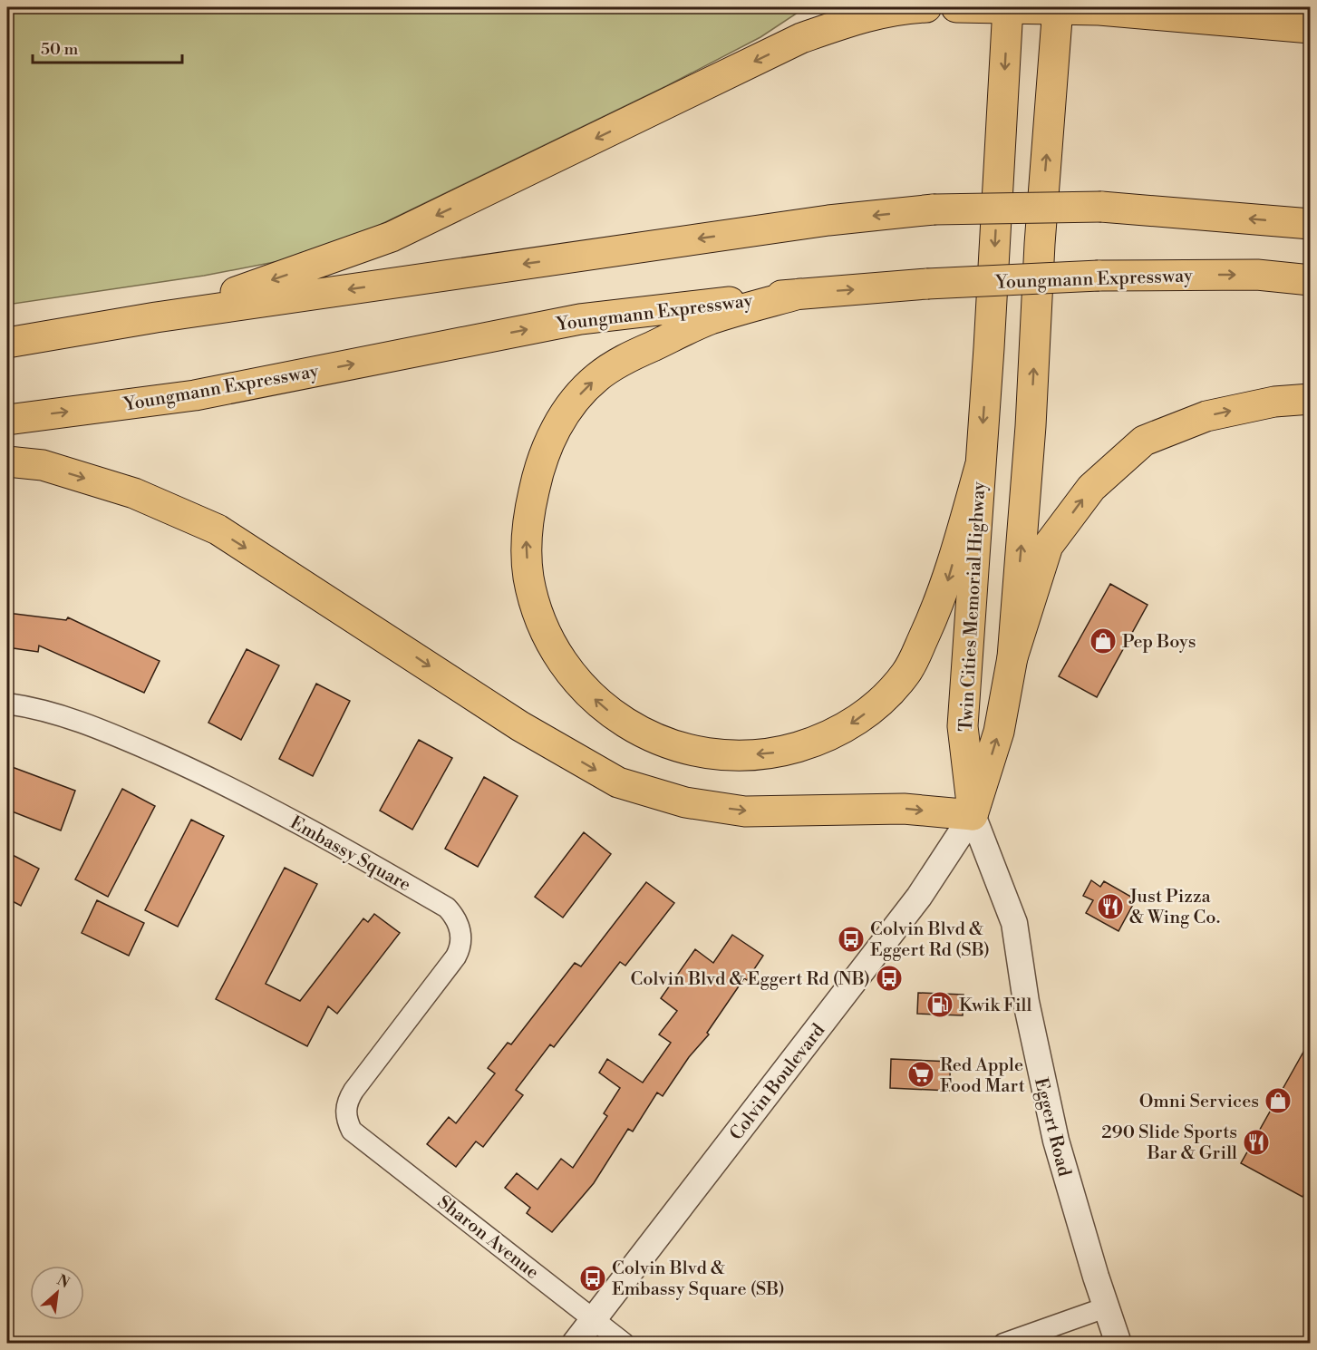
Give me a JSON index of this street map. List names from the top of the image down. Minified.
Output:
{"streets":{"main road":["Youngmann Expressway","Twin Cities Memorial Highway"],"street":["Embassy Square","Colvin Boulevard","Eggert Road","Sharon Avenue"]},"crossings":[["Twin Cities Memorial Highway","Colvin Boulevard"],["Twin Cities Memorial Highway","Eggert Road"],["Embassy Square","Sharon Avenue"],["Colvin Boulevard","Eggert Road"],["Colvin Boulevard","Sharon Avenue"]],"places":{"shop":["Pep Boys","Omni Services"],"restaurant":["Just Pizza & Wing Co.","290 Slide Sports Bar & Grill"],"bus stop":["Colvin Blvd & Eggert Rd (SB)","Colvin Blvd & Eggert Rd (NB)","Colvin Blvd & Embassy Square (SB)"],"fuel station":["Kwik Fill"],"supermarket":["Red Apple Food Mart"]},"scale_bar":"50 m","north":"top right"}
